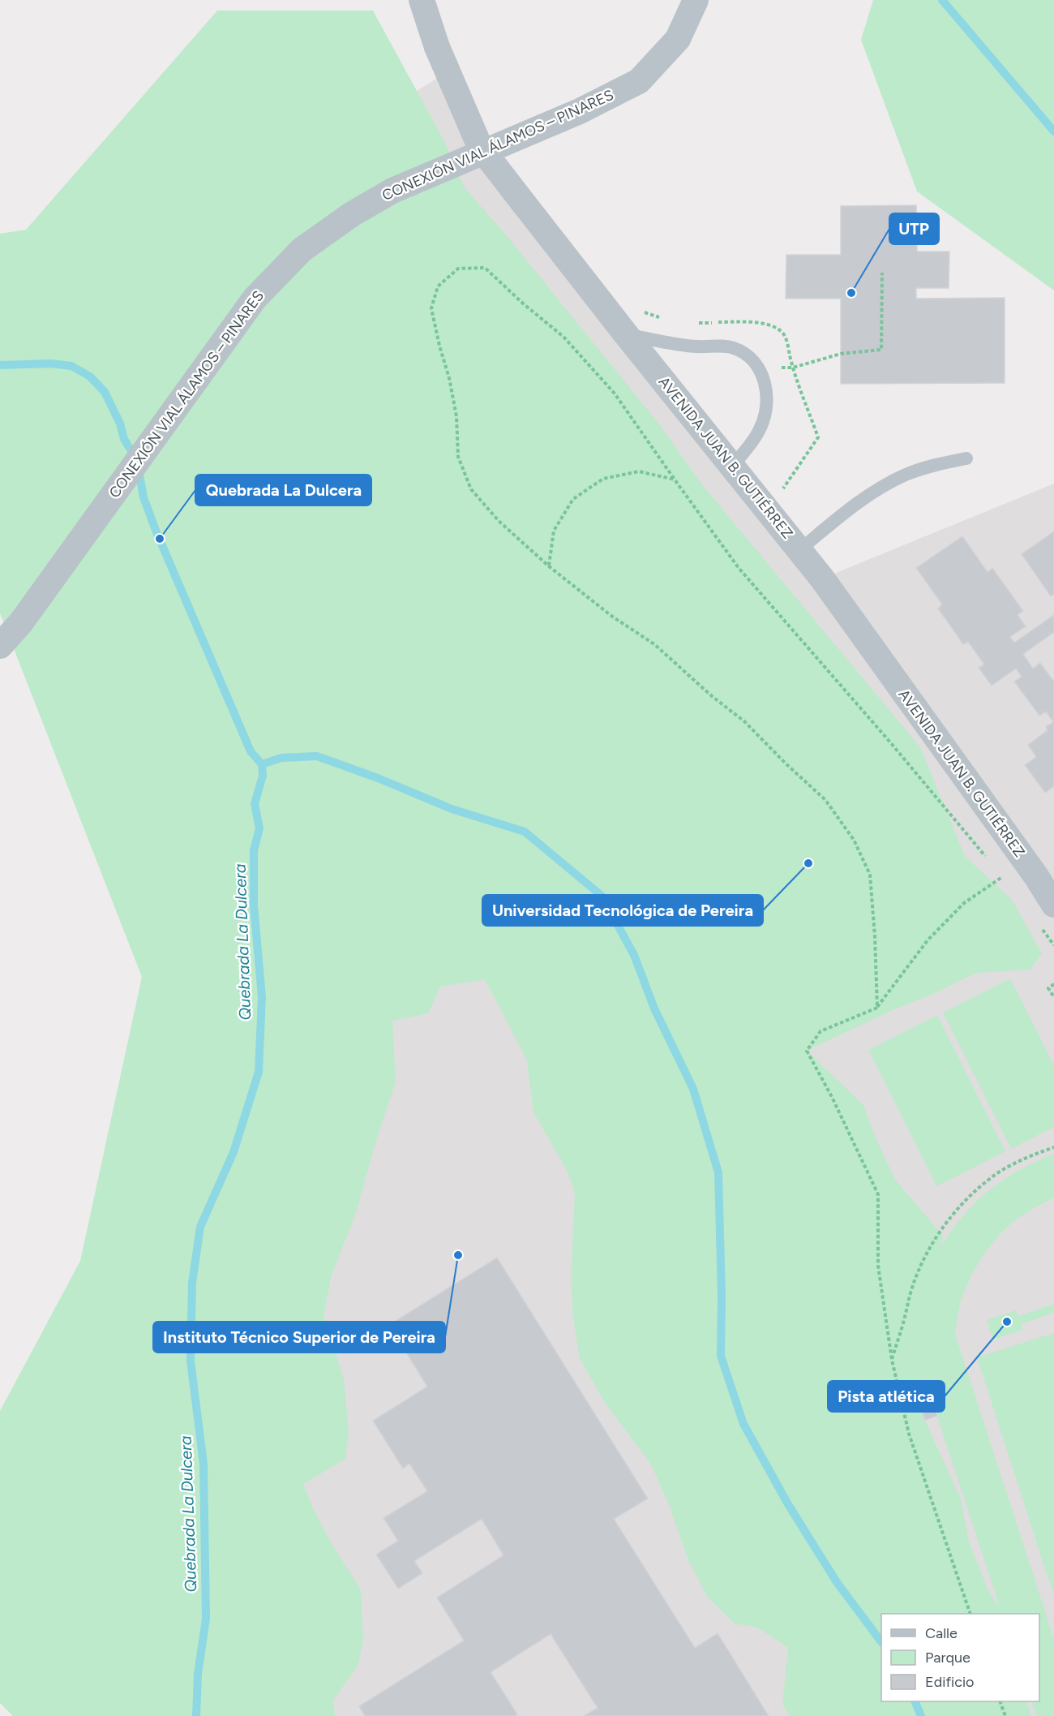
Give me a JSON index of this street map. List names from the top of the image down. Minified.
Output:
{"streets":{"street":["CONEXIÓN VIAL ÁLAMOS – PINARES","AVENIDA JUAN B. GUTIÉRREZ"]},"water":["Quebrada La Dulcera"],"places":["UTP","Quebrada La Dulcera","Universidad Tecnológica de Pereira","Instituto Técnico Superior de Pereira","Pista atlética"],"legend":["Calle","Parque","Edificio"]}
